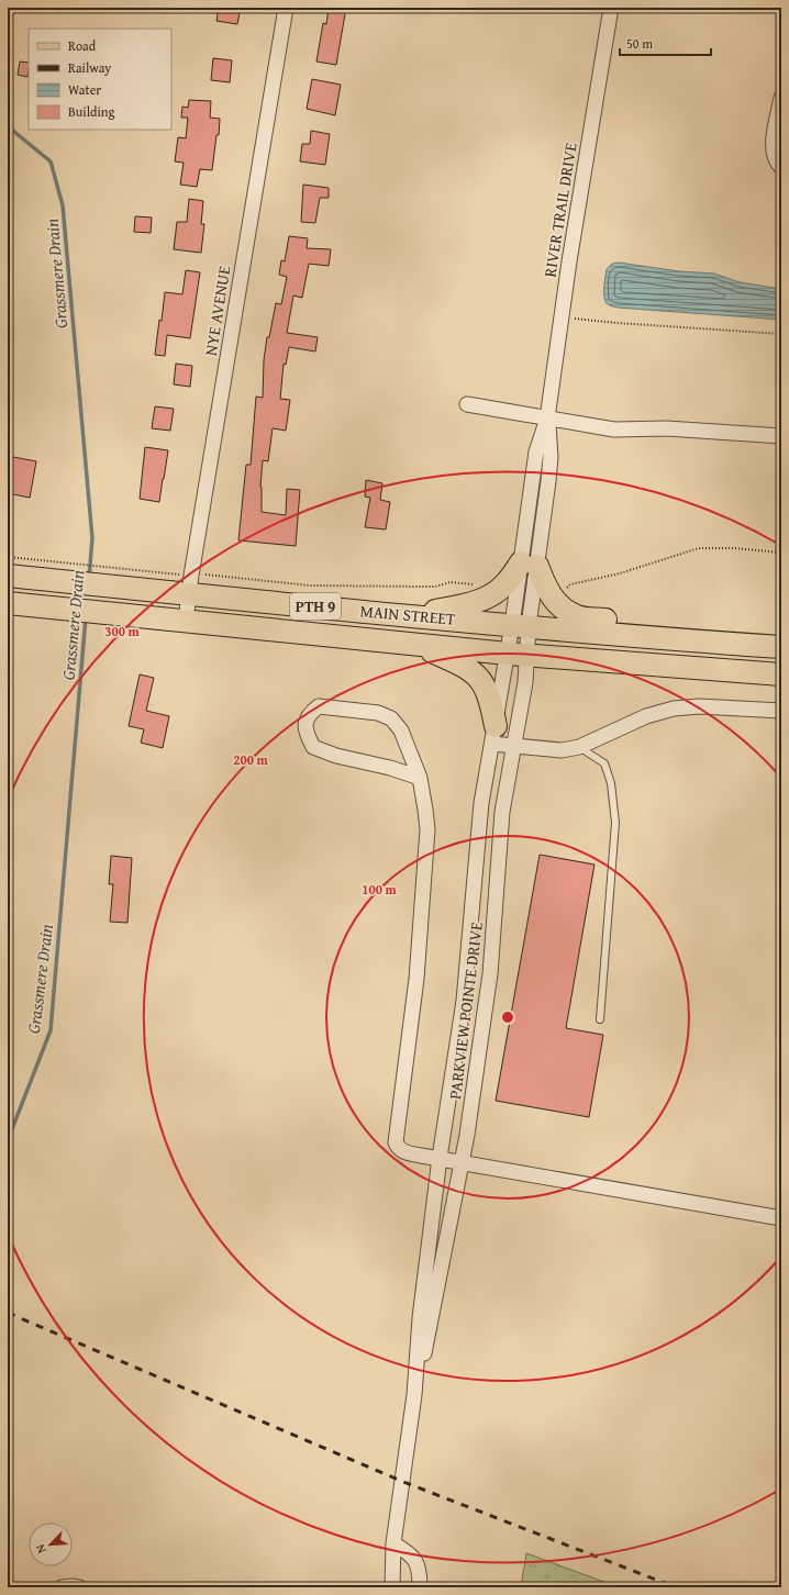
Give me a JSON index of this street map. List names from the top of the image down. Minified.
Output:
{"streets":{"main road":["PTH 9","MAIN STREET"],"street":["RIVER TRAIL DRIVE","NYE AVENUE","PARKVIEW POINTE DRIVE"]},"crossings":[["RIVER TRAIL DRIVE","MAIN STREET"],["RIVER TRAIL DRIVE","PARKVIEW POINTE DRIVE"],["NYE AVENUE","MAIN STREET"],["MAIN STREET","PARKVIEW POINTE DRIVE"]],"water":["Grassmere Drain"],"legend":["Road","Railway","Water","Building"],"scale_bar":"50 m","north":"bottom left","rings":["300 m","200 m","100 m"]}
